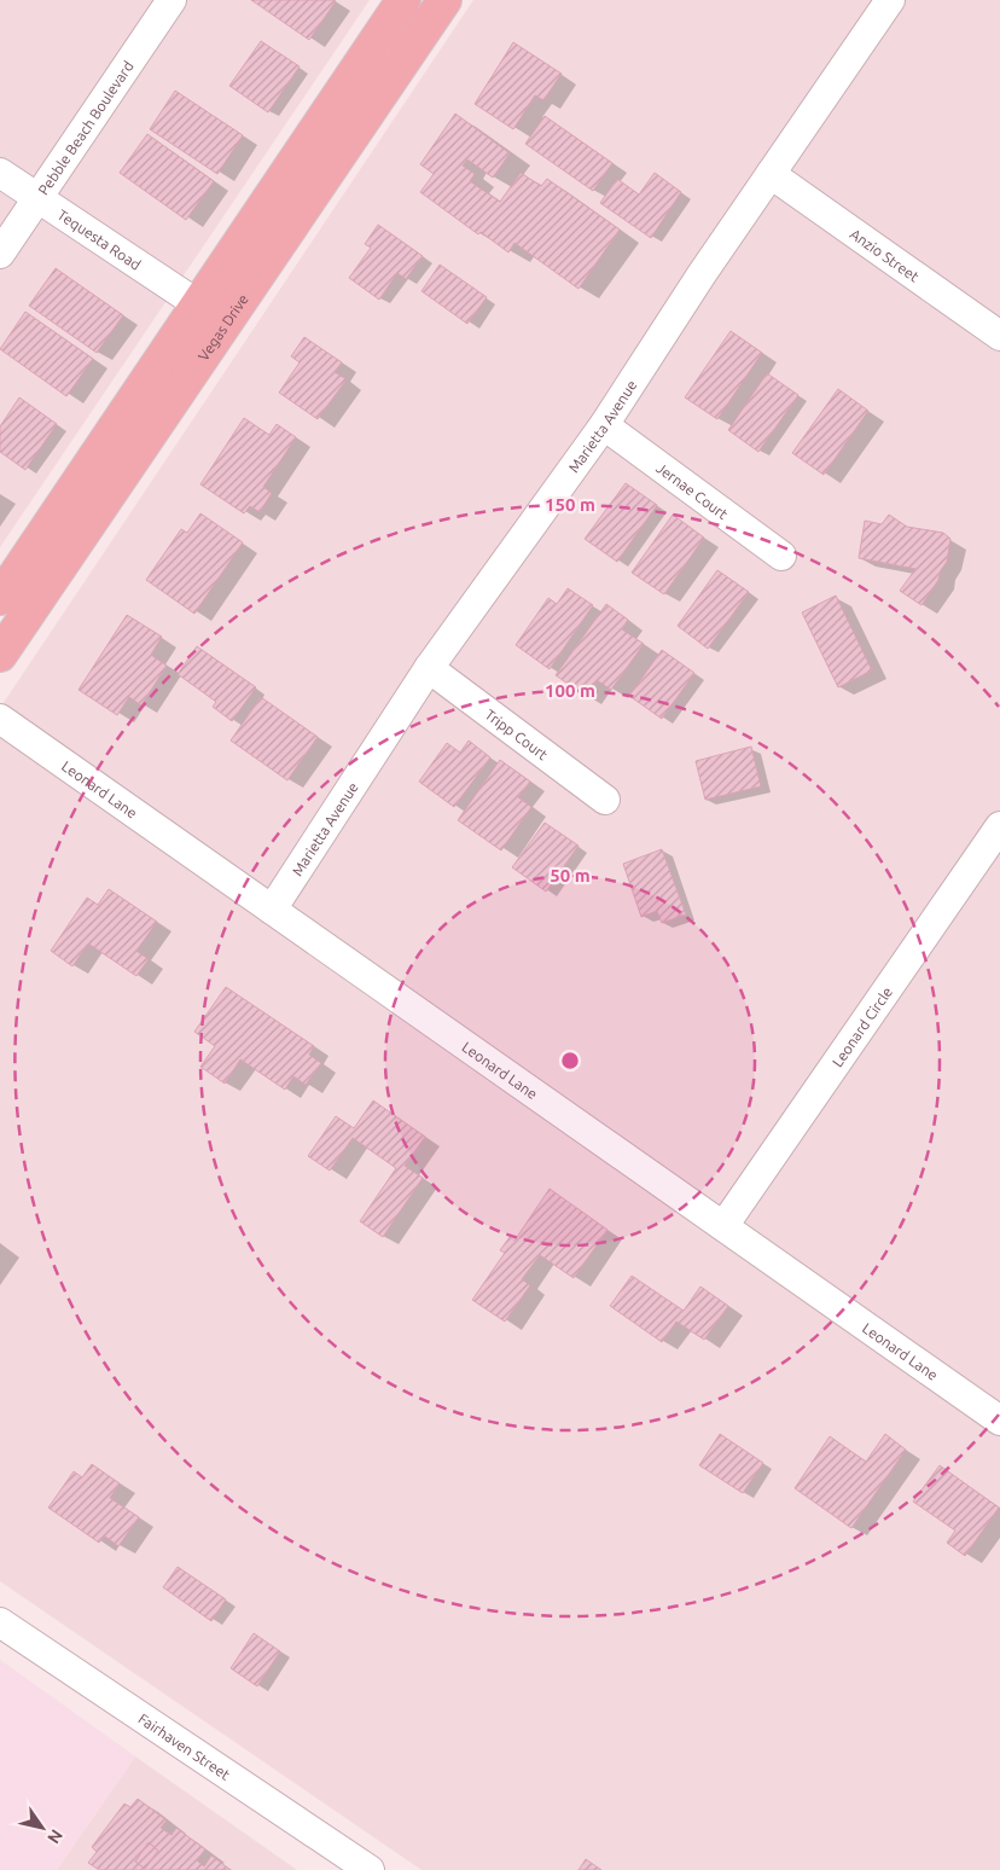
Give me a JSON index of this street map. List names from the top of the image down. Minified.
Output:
{"streets":{"main road":["Vegas Drive"],"street":["Pebble Beach Boulevard","Tequesta Road","Anzio Street","Marietta Avenue","Jernae Court","Tripp Court","Leonard Lane","Leonard Circle","Fairhaven Street"]},"crossings":[["Pebble Beach Boulevard","Tequesta Road"],["Anzio Street","Marietta Avenue"],["Marietta Avenue","Jernae Court"],["Marietta Avenue","Tripp Court"],["Marietta Avenue","Leonard Lane"],["Leonard Lane","Leonard Circle"]],"north":"bottom right","rings":["150 m","100 m","50 m"]}
